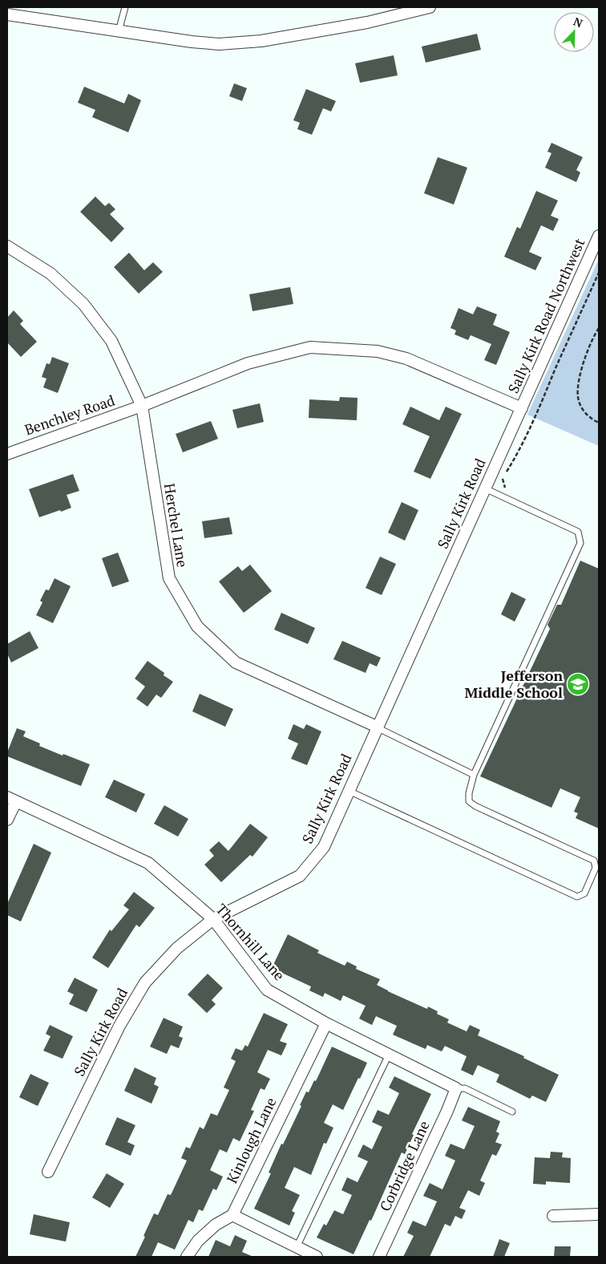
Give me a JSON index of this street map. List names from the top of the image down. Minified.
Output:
{"streets":{"street":["Sally Kirk Road Northwest","Benchley Road","Sally Kirk Road","Herchel Lane","Thornhill Lane","Kinlough Lane","Corbridge Lane"]},"crossings":[["Sally Kirk Road Northwest","Benchley Road"],["Sally Kirk Road Northwest","Sally Kirk Road"],["Benchley Road","Sally Kirk Road"],["Benchley Road","Herchel Lane"],["Sally Kirk Road","Herchel Lane"],["Sally Kirk Road","Thornhill Lane"],["Thornhill Lane","Kinlough Lane"],["Thornhill Lane","Corbridge Lane"]],"places":{"school or university":["Jefferson Middle School"]},"north":"top right"}
